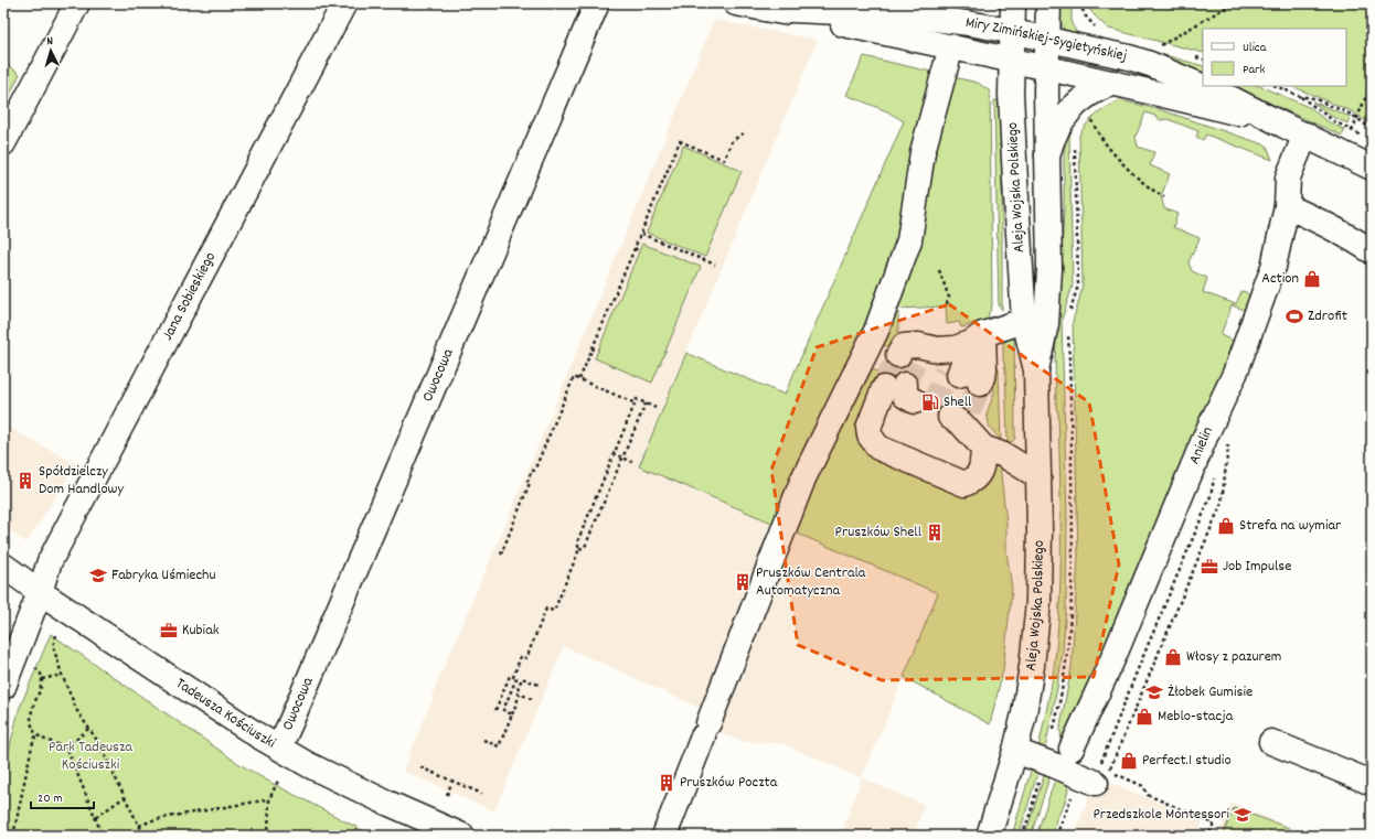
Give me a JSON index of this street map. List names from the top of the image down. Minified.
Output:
{"streets":{"street":["Miry Zimińskiej-Sygietyńskiej","Aleja Wojska Polskiego","Jana Sobieskiego","Owocowa","Anielin","Tadeusza Kościuszki"]},"crossings":[["Miry Zimińskiej-Sygietyńskiej","Aleja Wojska Polskiego"],["Miry Zimińskiej-Sygietyńskiej","Anielin"],["Jana Sobieskiego","Tadeusza Kościuszki"],["Owocowa","Tadeusza Kościuszki"]],"parks":["Park Tadeusza Kościuszki"],"places":{"shop":["Action","Strefa na wymiar","Włosy z pazurem","Meblo-stacja","Perfect.1 studio"],"sports":["Zdrofit"],"fuel station":["Shell"],"building":["Spółdzielczy Dom Handlowy","Pruszków Shell","Pruszków Centrala Automatyczna","Pruszków Poczta"],"office":["Job Impulse","Kubiak"],"school or university":["Fabryka Uśmiechu","Żłobek Gumisie","Przedszkole Montessori"]},"legend":["Ulica","Park"],"scale_bar":"20 m","north":"top"}
